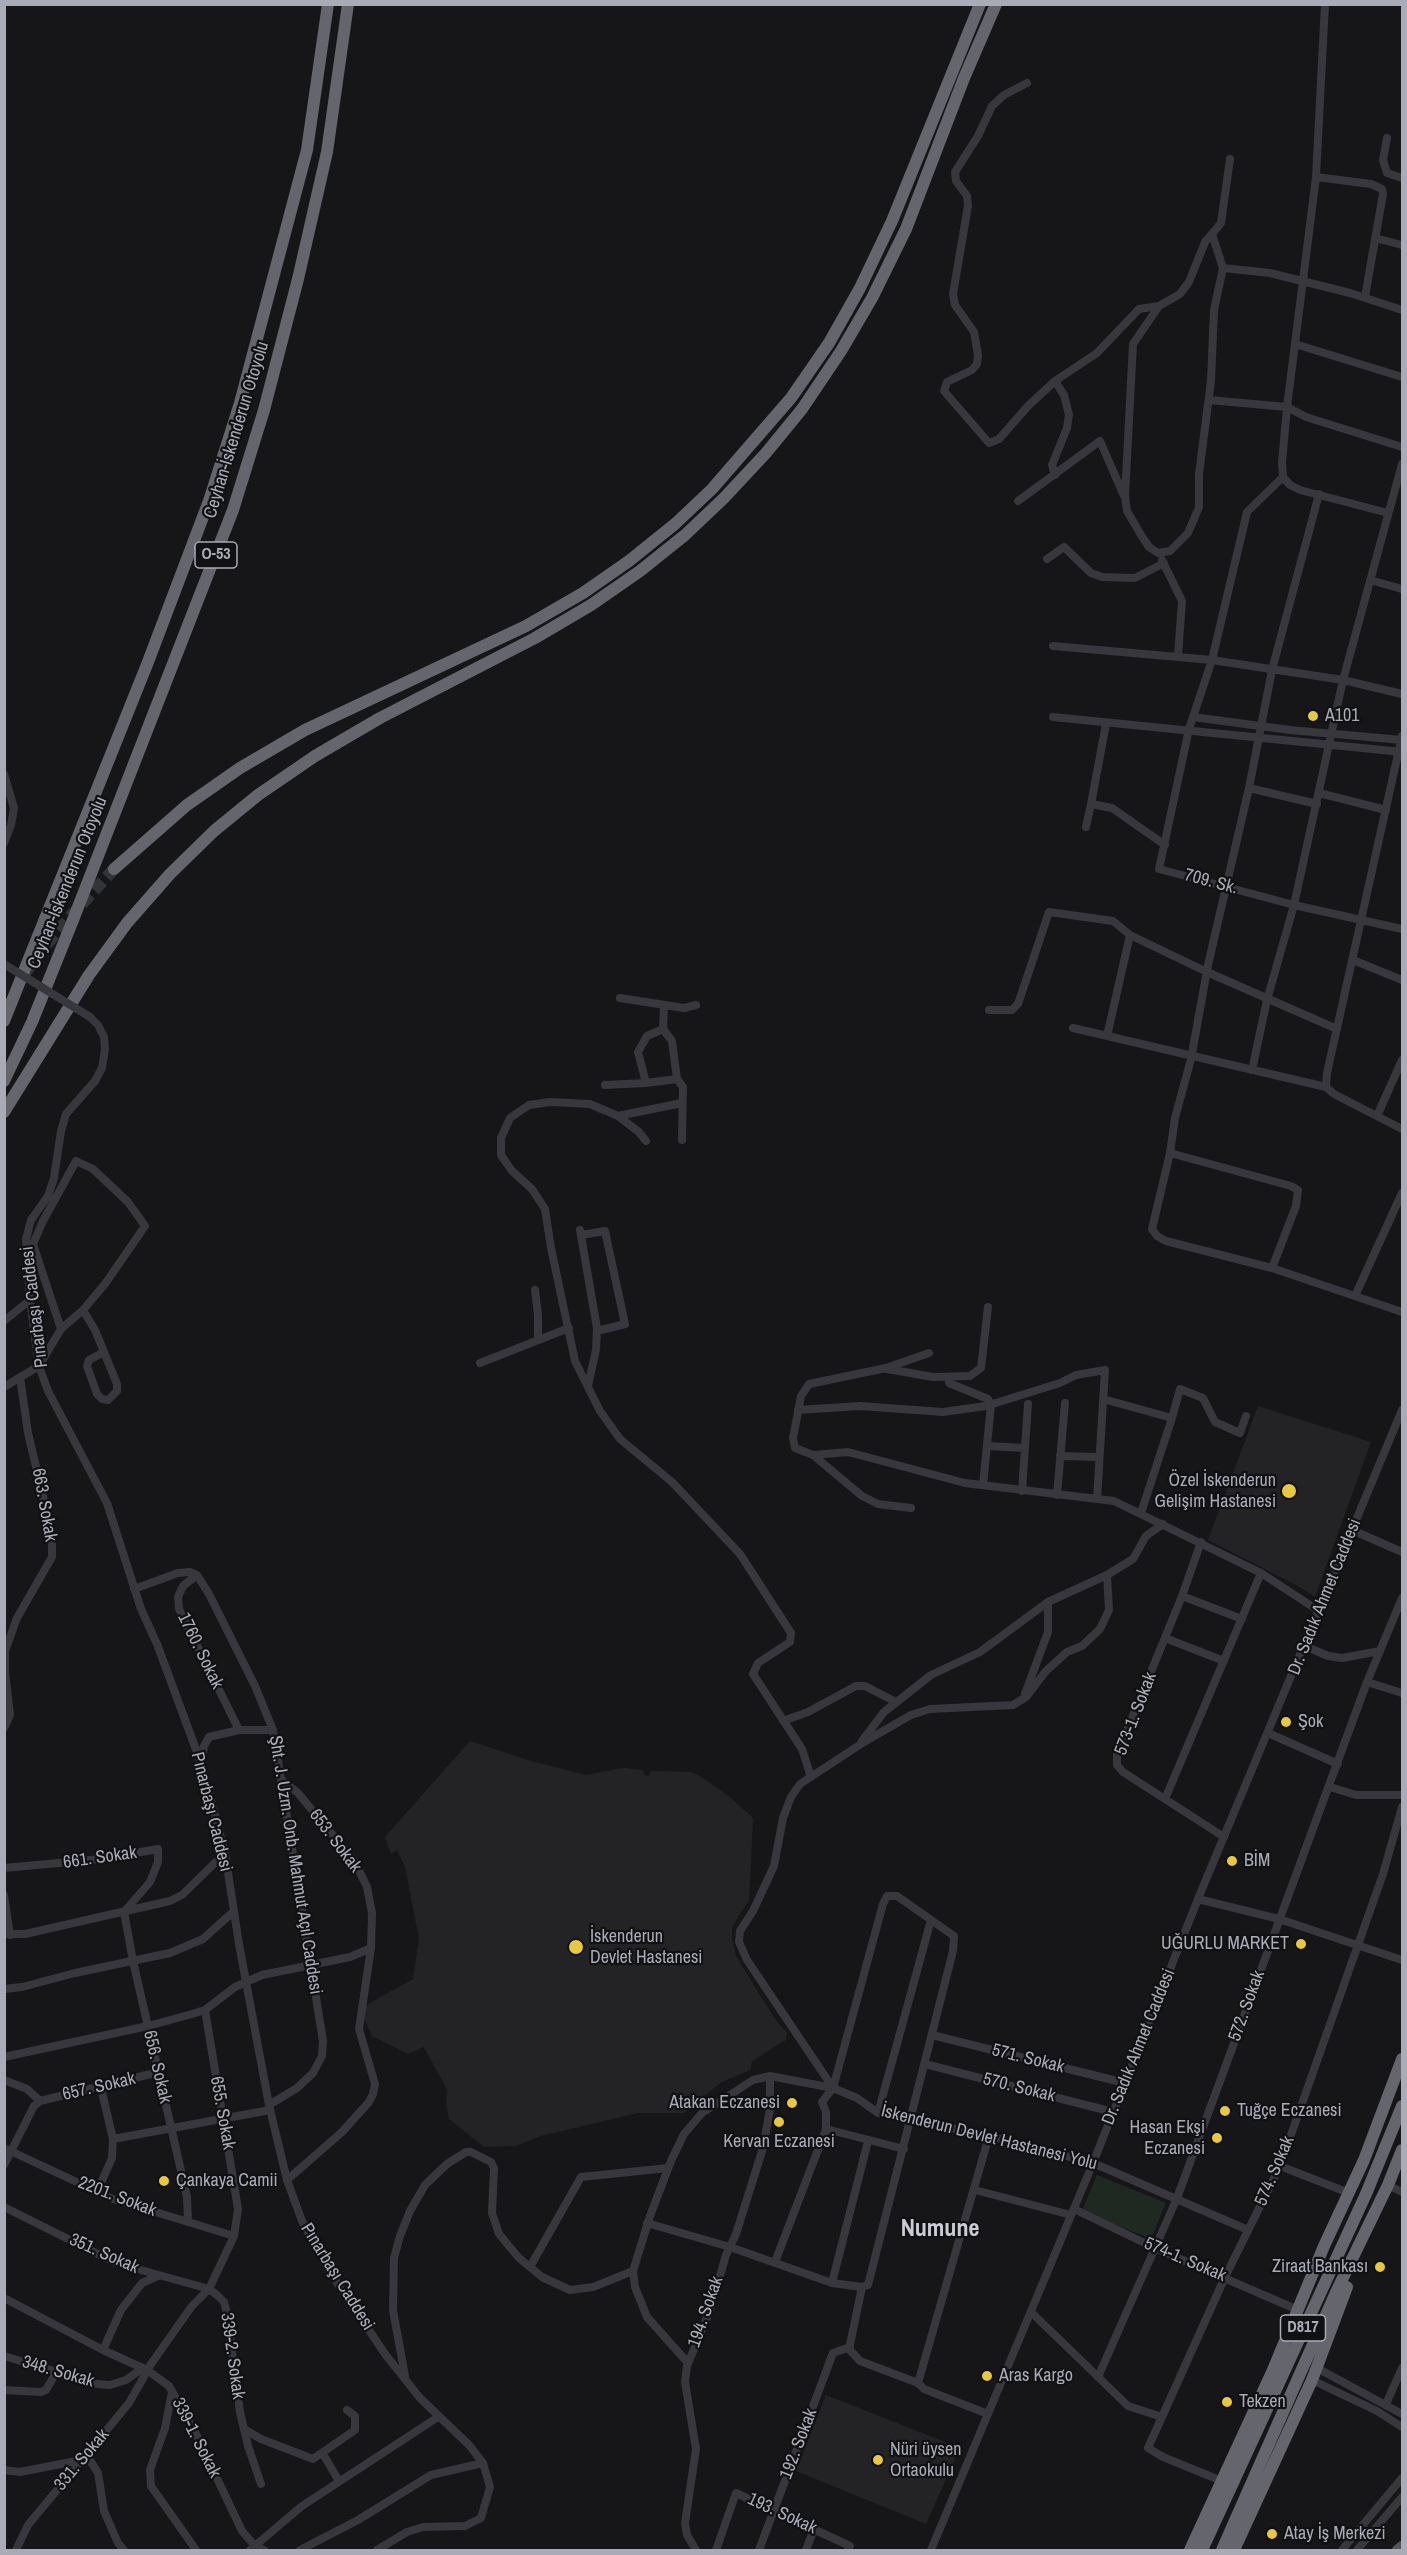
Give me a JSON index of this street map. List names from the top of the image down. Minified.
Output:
{"streets":{"highway":["Ceyhan-İskenderun Otoyolu","O-53","D817"],"street":["709. Sk.","Pınarbaşı Caddesi","663. Sokak","Dr. Sadık Ahmet Caddesi","1760. Sokak","573-1. Sokak","653. Sokak","661. Sokak","Şht. J. Uzm. Onb. Mahmut Açıl Caddesi","572. Sokak","571. Sokak","656. Sokak","657. Sokak","570. Sokak","655. Sokak","İskenderun Devlet Hastanesi Yolu","574. Sokak","2201. Sokak","351. Sokak","574-1. Sokak","194. Sokak","339-2. Sokak","348. Sokak","339-1. Sokak","192. Sokak","331. Sokak","193. Sokak"]},"crossings":[["Pınarbaşı Caddesi","653. Sokak"],["Pınarbaşı Caddesi","Şht. J. Uzm. Onb. Mahmut Açıl Caddesi"],["Dr. Sadık Ahmet Caddesi","573-1. Sokak"],["Dr. Sadık Ahmet Caddesi","571. Sokak"],["Dr. Sadık Ahmet Caddesi","570. Sokak"],["Dr. Sadık Ahmet Caddesi","İskenderun Devlet Hastanesi Yolu"],["Dr. Sadık Ahmet Caddesi","574-1. Sokak"],["1760. Sokak","Şht. J. Uzm. Onb. Mahmut Açıl Caddesi"],["653. Sokak","Şht. J. Uzm. Onb. Mahmut Açıl Caddesi"],["661. Sokak","656. Sokak"],["Şht. J. Uzm. Onb. Mahmut Açıl Caddesi","656. Sokak"],["Şht. J. Uzm. Onb. Mahmut Açıl Caddesi","655. Sokak"],["572. Sokak","İskenderun Devlet Hastanesi Yolu"],["572. Sokak","574-1. Sokak"],["656. Sokak","657. Sokak"],["656. Sokak","2201. Sokak"],["655. Sokak","2201. Sokak"],["655. Sokak","351. Sokak"],["655. Sokak","339-2. Sokak"],["655. Sokak","348. Sokak"],["655. Sokak","339-1. Sokak"],["655. Sokak","331. Sokak"],["İskenderun Devlet Hastanesi Yolu","574. Sokak"],["İskenderun Devlet Hastanesi Yolu","194. Sokak"],["574. Sokak","574-1. Sokak"],["351. Sokak","339-2. Sokak"],["348. Sokak","339-1. Sokak"],["348. Sokak","331. Sokak"],["339-1. Sokak","331. Sokak"],["192. Sokak","193. Sokak"]],"districts":["Numune"],"places":["A101","Özel İskenderun Gelişim Hastanesi","Şok","BİM","UĞURLU MARKET","İskenderun Devlet Hastanesi","Atakan Eczanesi","Tuğçe Eczanesi","Kervan Eczanesi","Hasan Ekşi Eczanesi","Çankaya Camii","Ziraat Bankası","Aras Kargo","Tekzen","Nüri üysen Ortaokulu","Atay İş Merkezi"]}
